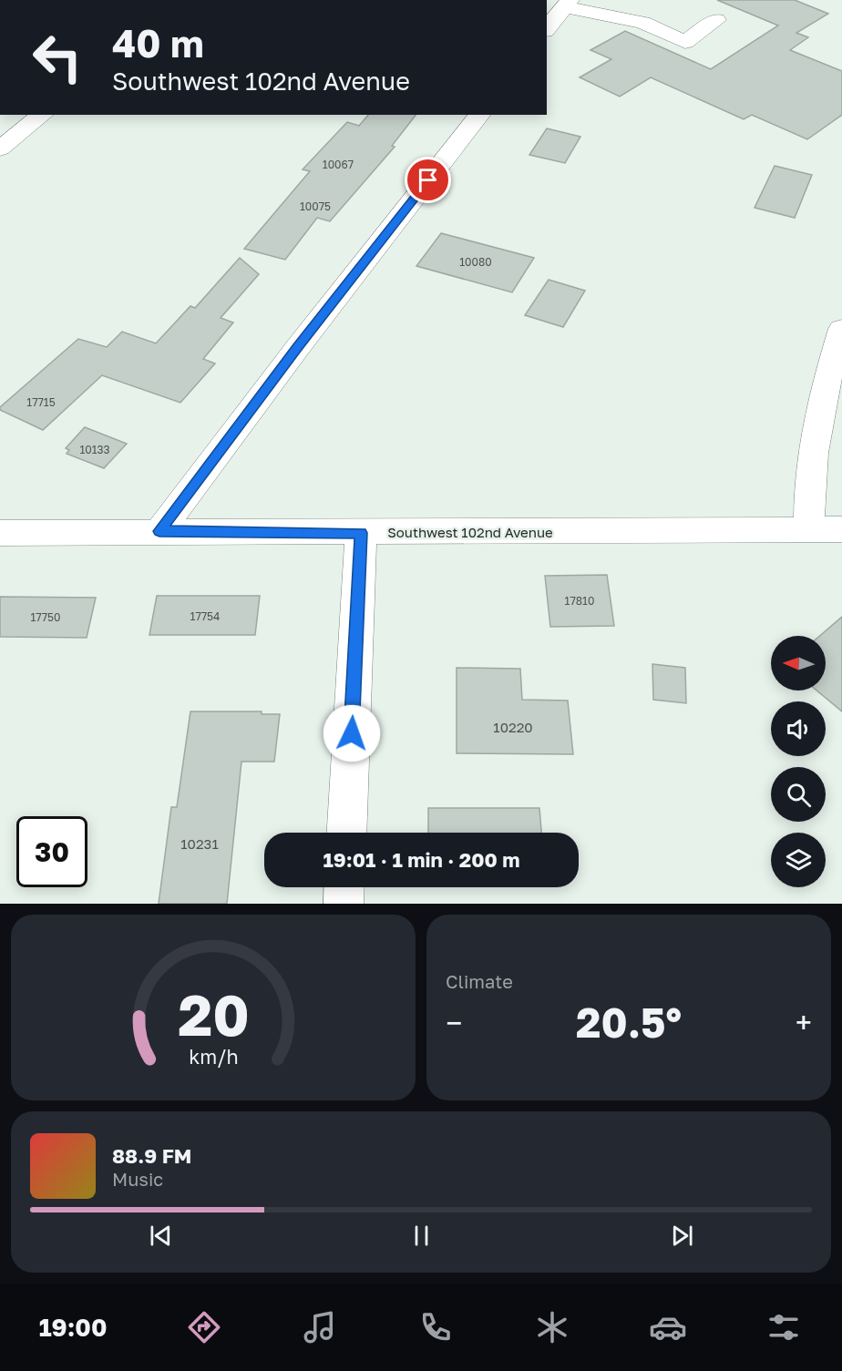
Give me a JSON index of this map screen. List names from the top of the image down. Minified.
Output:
{"streets":{"street":["Southwest 102nd Avenue"]},"house_numbers":["10067","10075","10080","17715","10133","17810","17754","17750","10220","10231"],"north":"left","page":{"turn":["40 m","Southwest 102nd Avenue"],"limit":"30","trip":"19:01 · 1 min · 200 m","tile":"Climate","heat":["−","20.5°","+"],"song":["88.9 FM","Music"],"tabs":"19:00","gauge":["20","km/h"]}}
